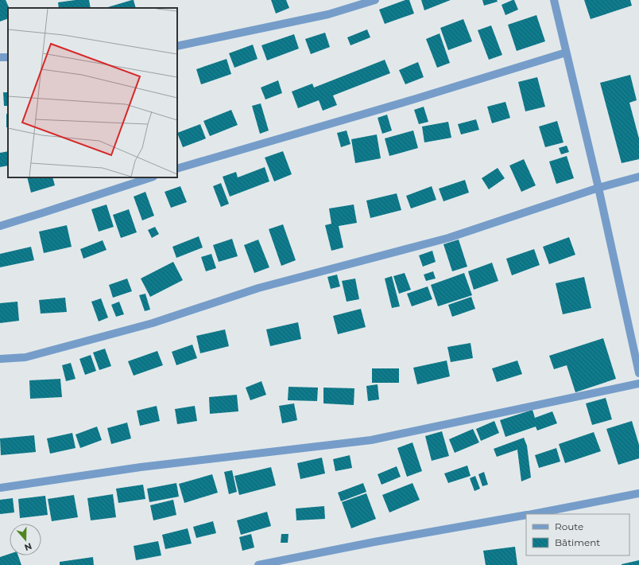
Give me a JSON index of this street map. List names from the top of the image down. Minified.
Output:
{"legend":["Route","Bâtiment"],"north":"bottom"}
